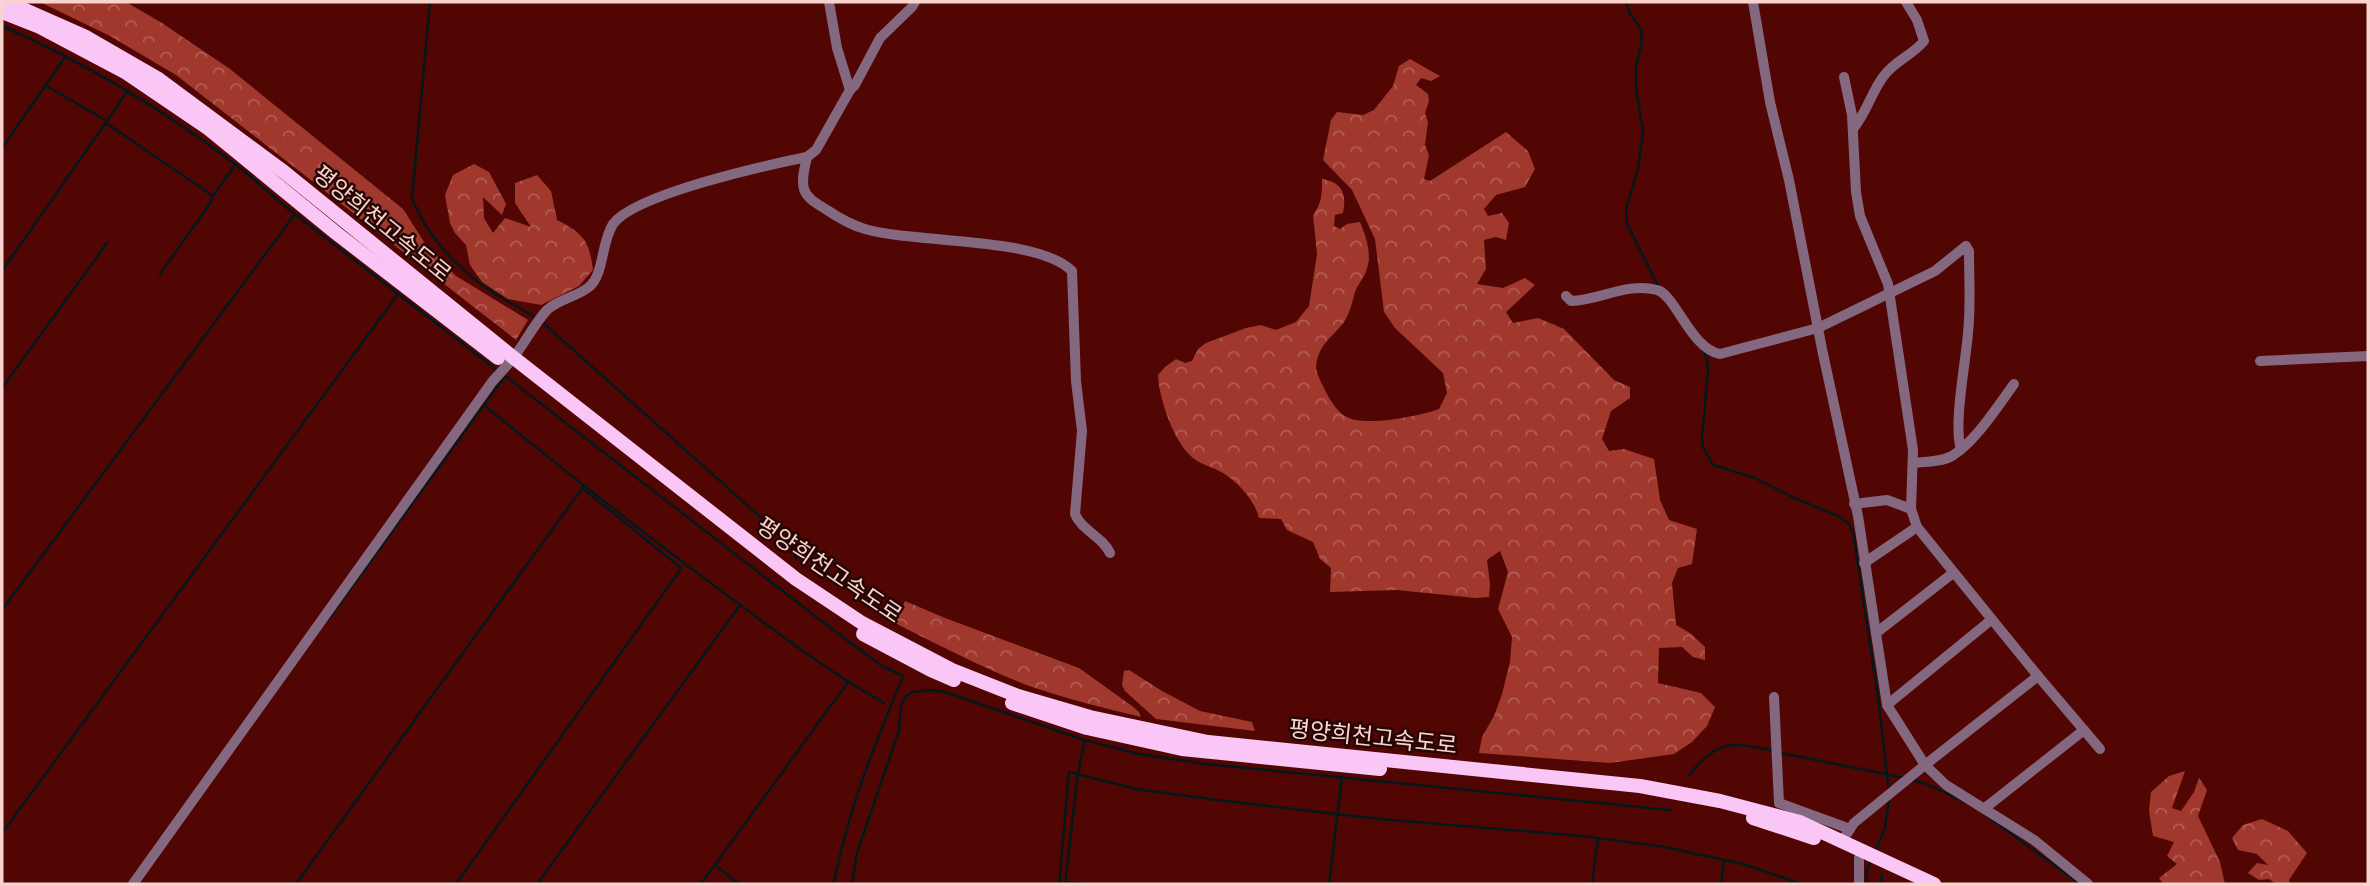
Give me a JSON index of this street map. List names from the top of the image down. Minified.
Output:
{"streets":{"highway":["평양희천고속도로"]}}
